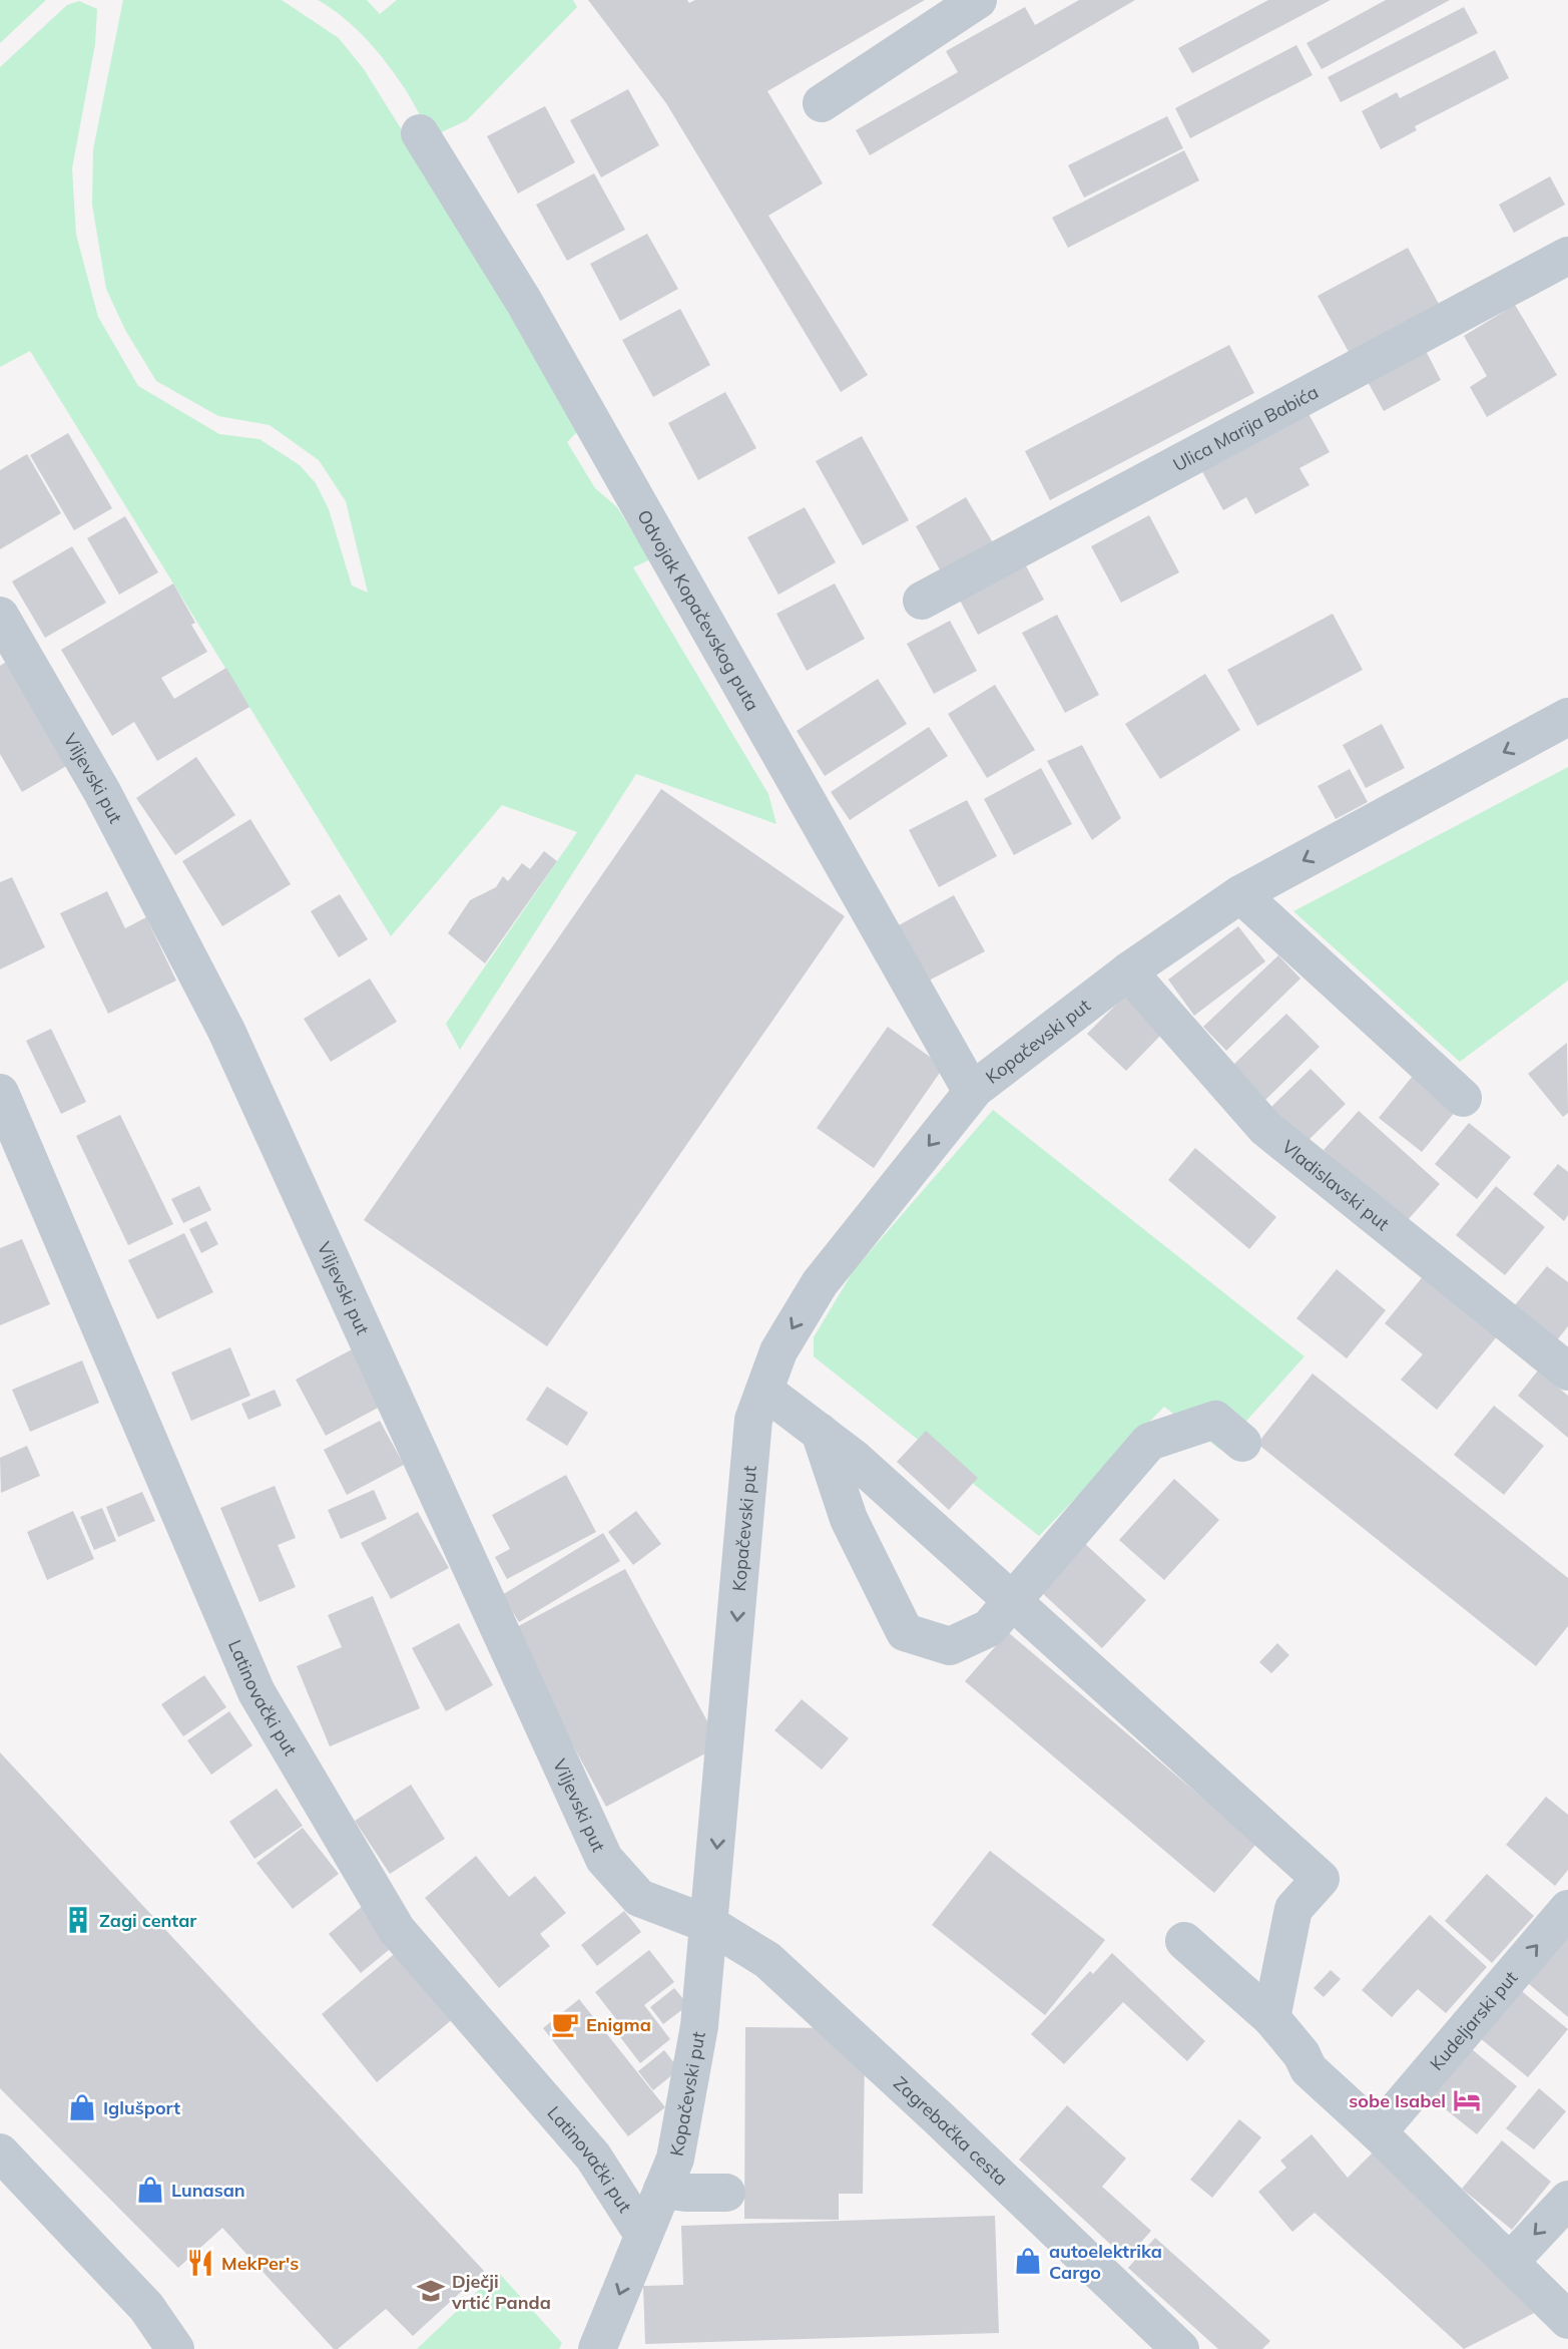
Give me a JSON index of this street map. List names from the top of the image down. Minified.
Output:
{"streets":{"street":["Ulica Marija Babića","Odvojak Kopačevskog puta","Viljevski put","Kopačevski put","Vladislavski put","Latinovački put","Kudeljarski put","Zagrebačka cesta"]},"crossings":[["Odvojak Kopačevskog puta","Kopačevski put"],["Viljevski put","Kopačevski put"],["Viljevski put","Zagrebačka cesta"],["Kopačevski put","Vladislavski put"],["Kopačevski put","Latinovački put"],["Kopačevski put","Zagrebačka cesta"]],"one_way":["Kopačevski put","Kudeljarski put"],"places":{"building":["Zagi centar"],"cafe":["Enigma"],"hotel":["sobe Isabel"],"shop":["Iglušport","Lunasan","autoelektrika Cargo"],"restaurant":["MekPer's"],"school or university":["Dječji vrtić Panda"]}}
